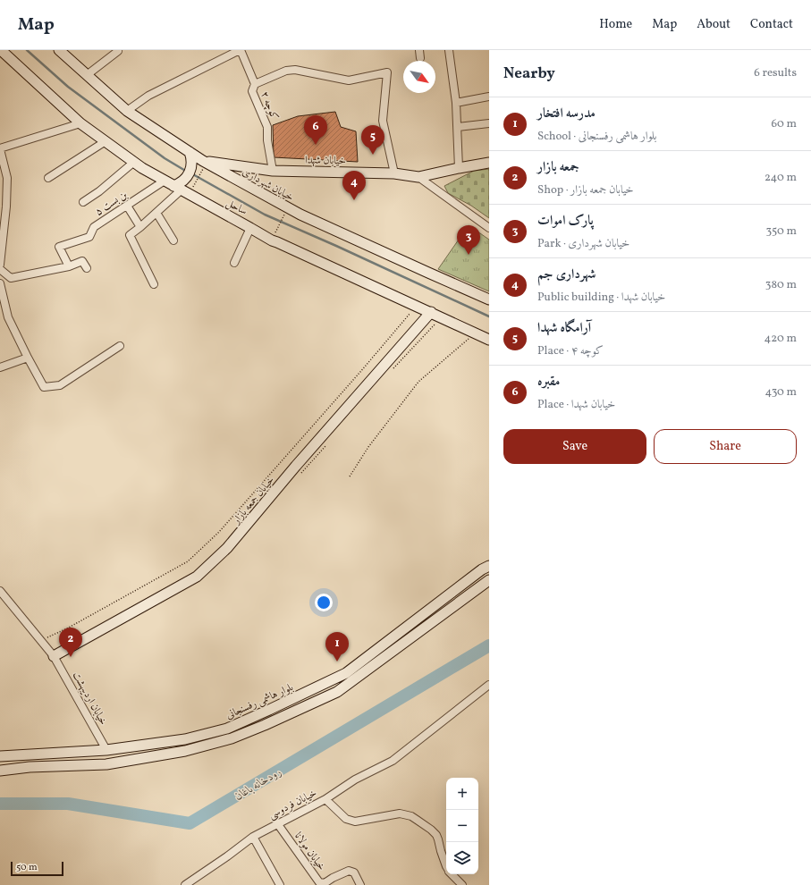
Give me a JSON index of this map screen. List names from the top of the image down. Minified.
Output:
{"streets":{"main road":["خیابان شهدا","خیابان شهرداری","ساحل","خیابان جمعه بازار","بلوار هاشمی رفسنجانی"],"street":["کوچه ۲","بن بست ۵","خیابان اردیبهشت","خیابان فردوسی","خیابان مولانا"]},"crossings":[["کوچه ۲","خیابان شهدا"],["خیابان شهدا","خیابان شهرداری"],["بن بست ۵","ساحل"],["ساحل","خیابان جمعه بازار"],["خیابان جمعه بازار","خیابان اردیبهشت"],["خیابان اردیبهشت","بلوار هاشمی رفسنجانی"],["خیابان فردوسی","خیابان مولانا"]],"water":["رودخانه باغان"],"scale_bar":"50 m","north":"bottom right","page":{"header":"Map","nav":["Home","Map","About","Contact"],"heading":["Nearby","6 results"],"list":[{"mark":"1","name":"مدرسه افتخار","note":"School · بلوار هاشمی رفسنجانی","value":"60 m"},{"mark":"2","name":"جمعه بازار","note":"Shop · خیابان جمعه بازار","value":"240 m"},{"mark":"3","name":"پارک اموات","note":"Park · خیابان شهرداری","value":"350 m"},{"mark":"4","name":"شهرداری جم","note":"Public building · خیابان شهدا","value":"380 m"},{"mark":"5","name":"آرامگاه شهدا","note":"Place · کوچه ۴","value":"420 m"},{"mark":"6","name":"مقبره","note":"Place · خیابان شهدا","value":"430 m"}],"pins":["6","5","4","3","2","1"],"buttons":["Save","Share"],"map_buttons":["+","−"],"scale":"50 m"}}
